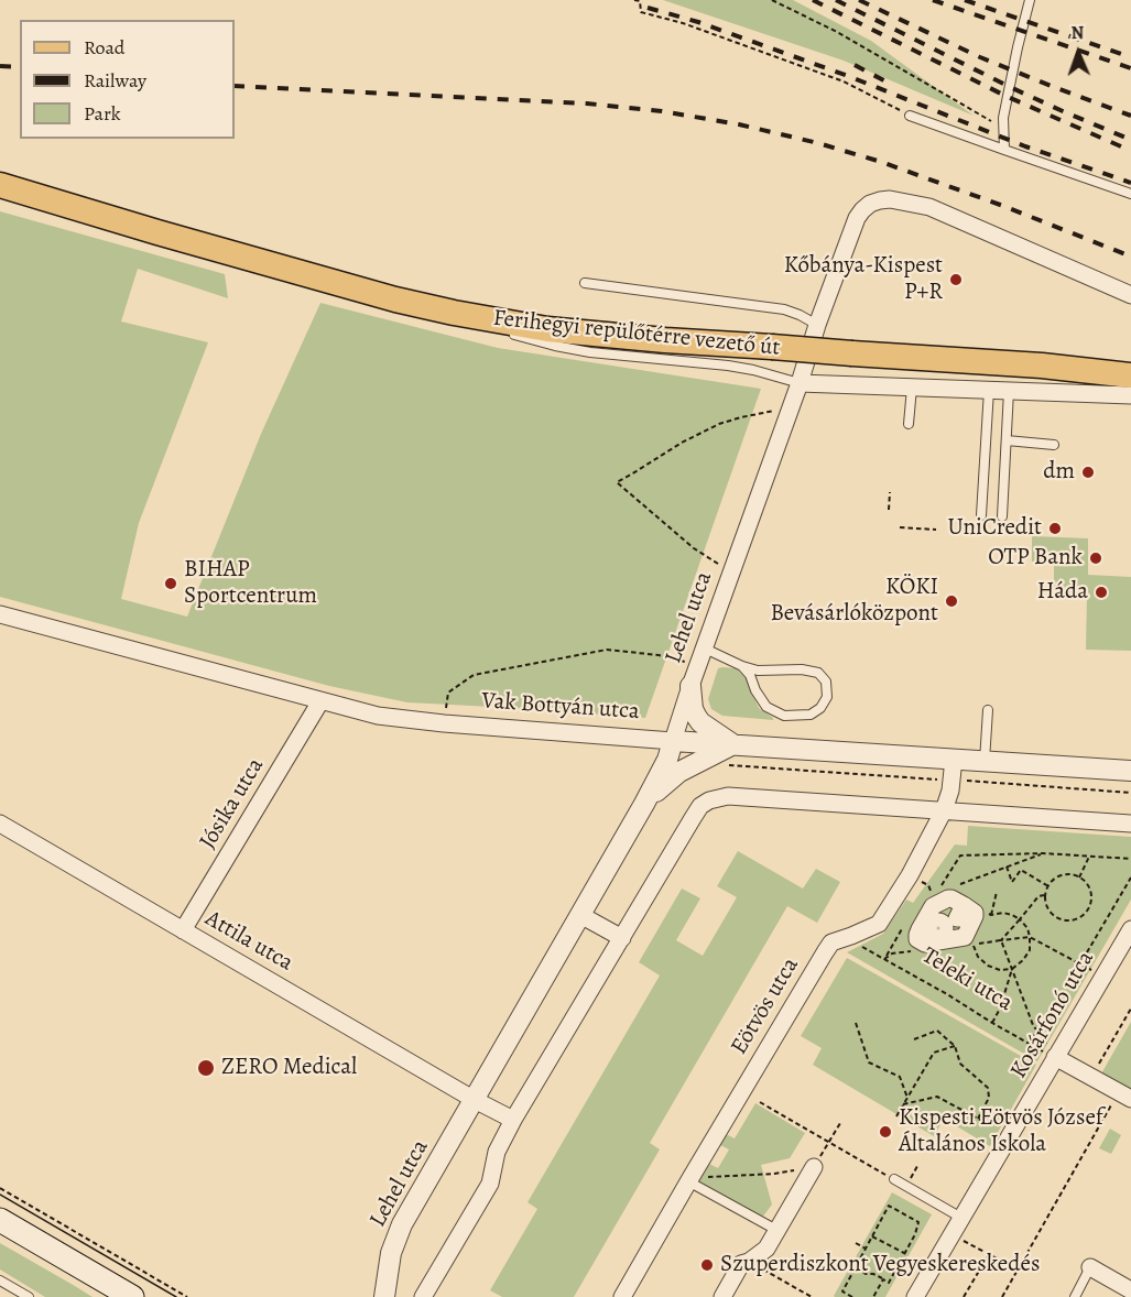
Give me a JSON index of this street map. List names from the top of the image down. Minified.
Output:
{"streets":{"main road":["Ferihegyi repülőtérre vezető út"],"street":["Lehel utca","Vak Bottyán utca","Jósika utca","Attila utca","Eötvös utca","Kosárfonó utca"],"path":["Teleki utca"]},"crossings":[["Lehel utca","Vak Bottyán utca"],["Lehel utca","Attila utca"],["Vak Bottyán utca","Jósika utca"],["Vak Bottyán utca","Eötvös utca"],["Jósika utca","Attila utca"],["Teleki utca","Eötvös utca"],["Teleki utca","Kosárfonó utca"]],"places":["Kőbánya-Kispest P+R","dm","UniCredit","OTP Bank","BIHAP Sportcentrum","Háda","KÖKI Bevásárlóközpont","ZERO Medical","Kispesti Eötvös József Általános Iskola","Szuperdiszkont Vegyeskereskedés"],"legend":["Road","Railway","Park"],"north":"top"}
